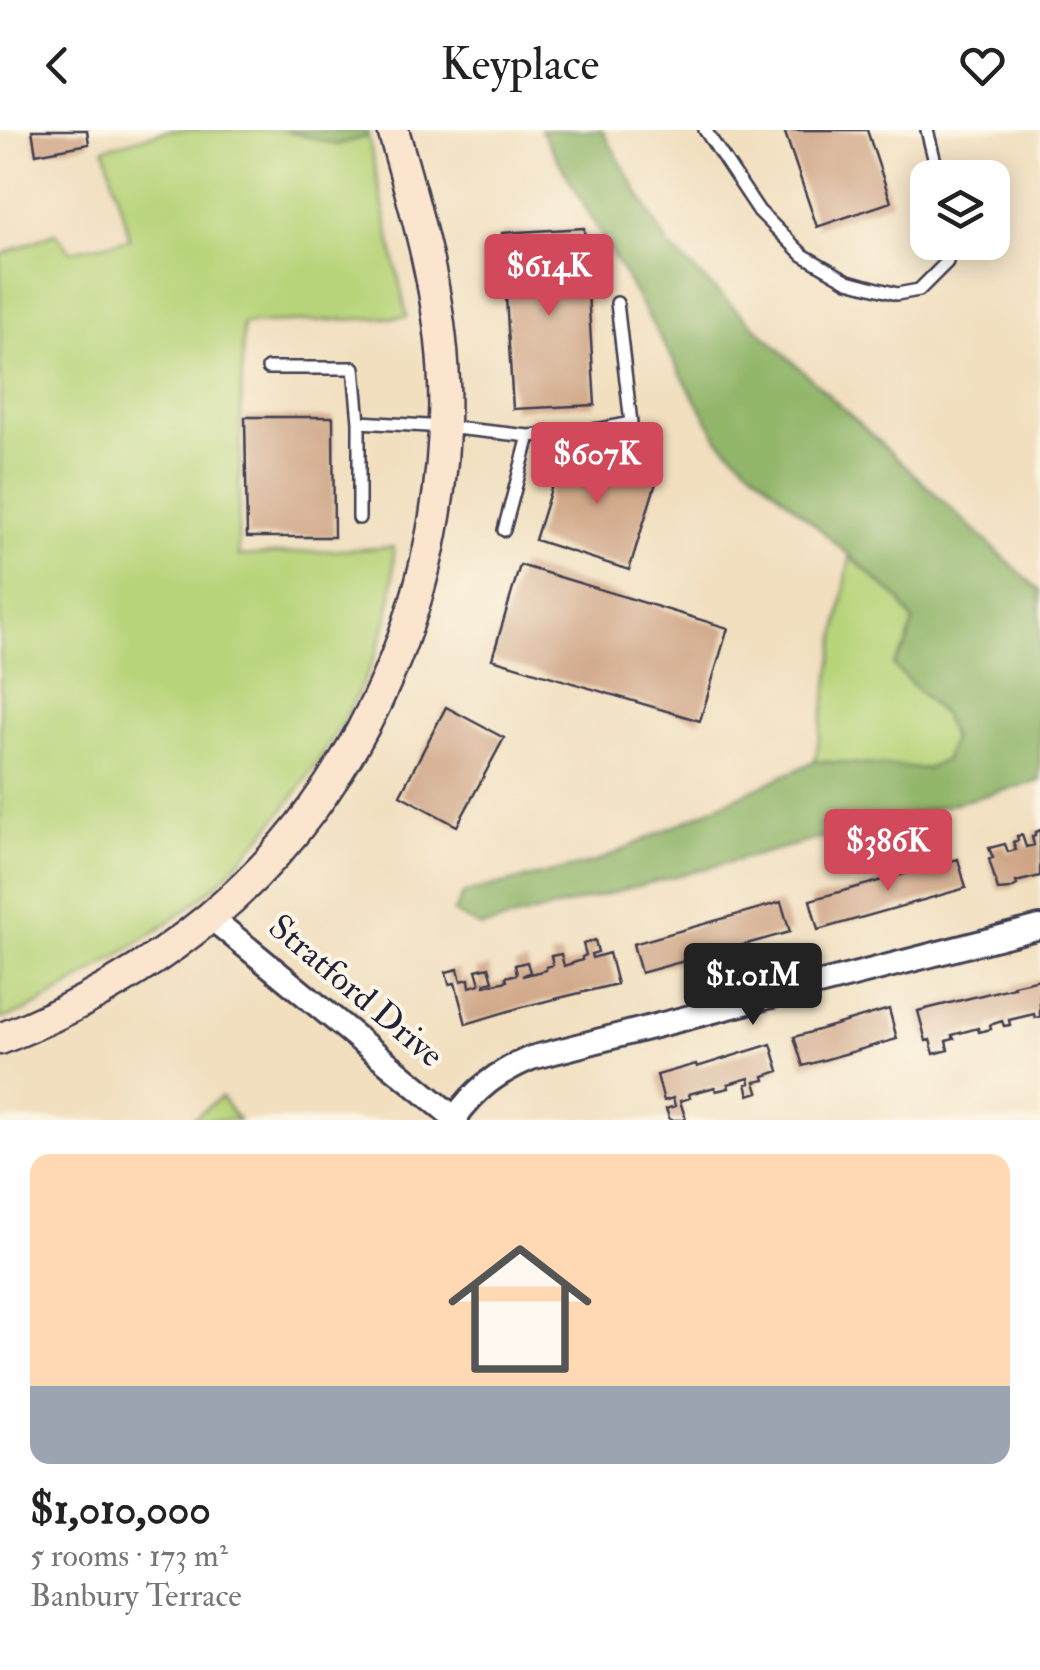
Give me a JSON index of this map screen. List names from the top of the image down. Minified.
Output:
{"streets":{"street":["Stratford Drive"]},"page":{"header":"Keyplace","price":["$614K","$607K","$386K","$1.01M"],"list":[{"name":"$1,010,000","note":"5 rooms · 173 m² · Banbury Terrace"}]}}
